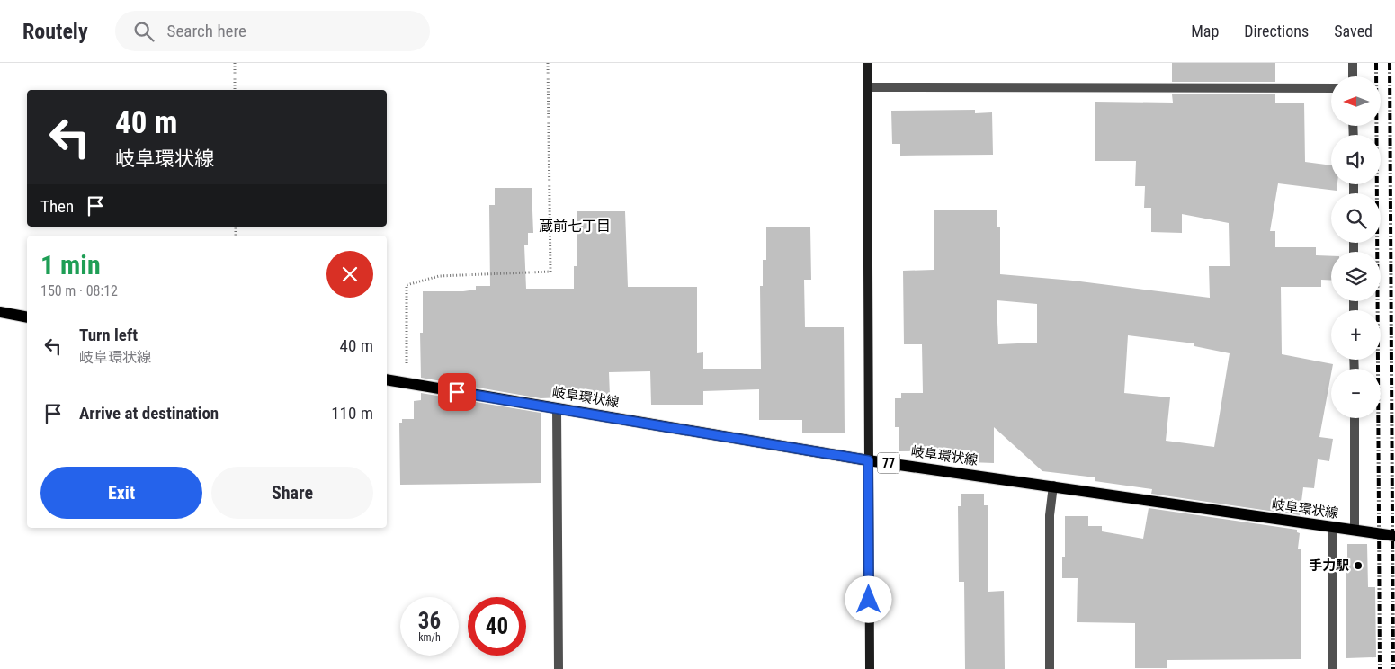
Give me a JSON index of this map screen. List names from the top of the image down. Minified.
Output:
{"streets":{"main road":["岐阜環状線","77"]},"districts":["蔵前七丁目"],"places":["手力駅"],"north":"left","page":{"header":"Routely","search":"Search here","nav":["Map","Directions","Saved"],"map_buttons":["+","−"],"turn":["40 m","岐阜環状線"],"then":"Then","heading":["1 min","150 m · 08:12"],"list":[{"name":"Turn left","note":"岐阜環状線","value":"40 m"},{"name":"Arrive at destination","value":"110 m"}],"buttons":["Exit","Share"],"speed":"36 km/h","limit":"40"}}
